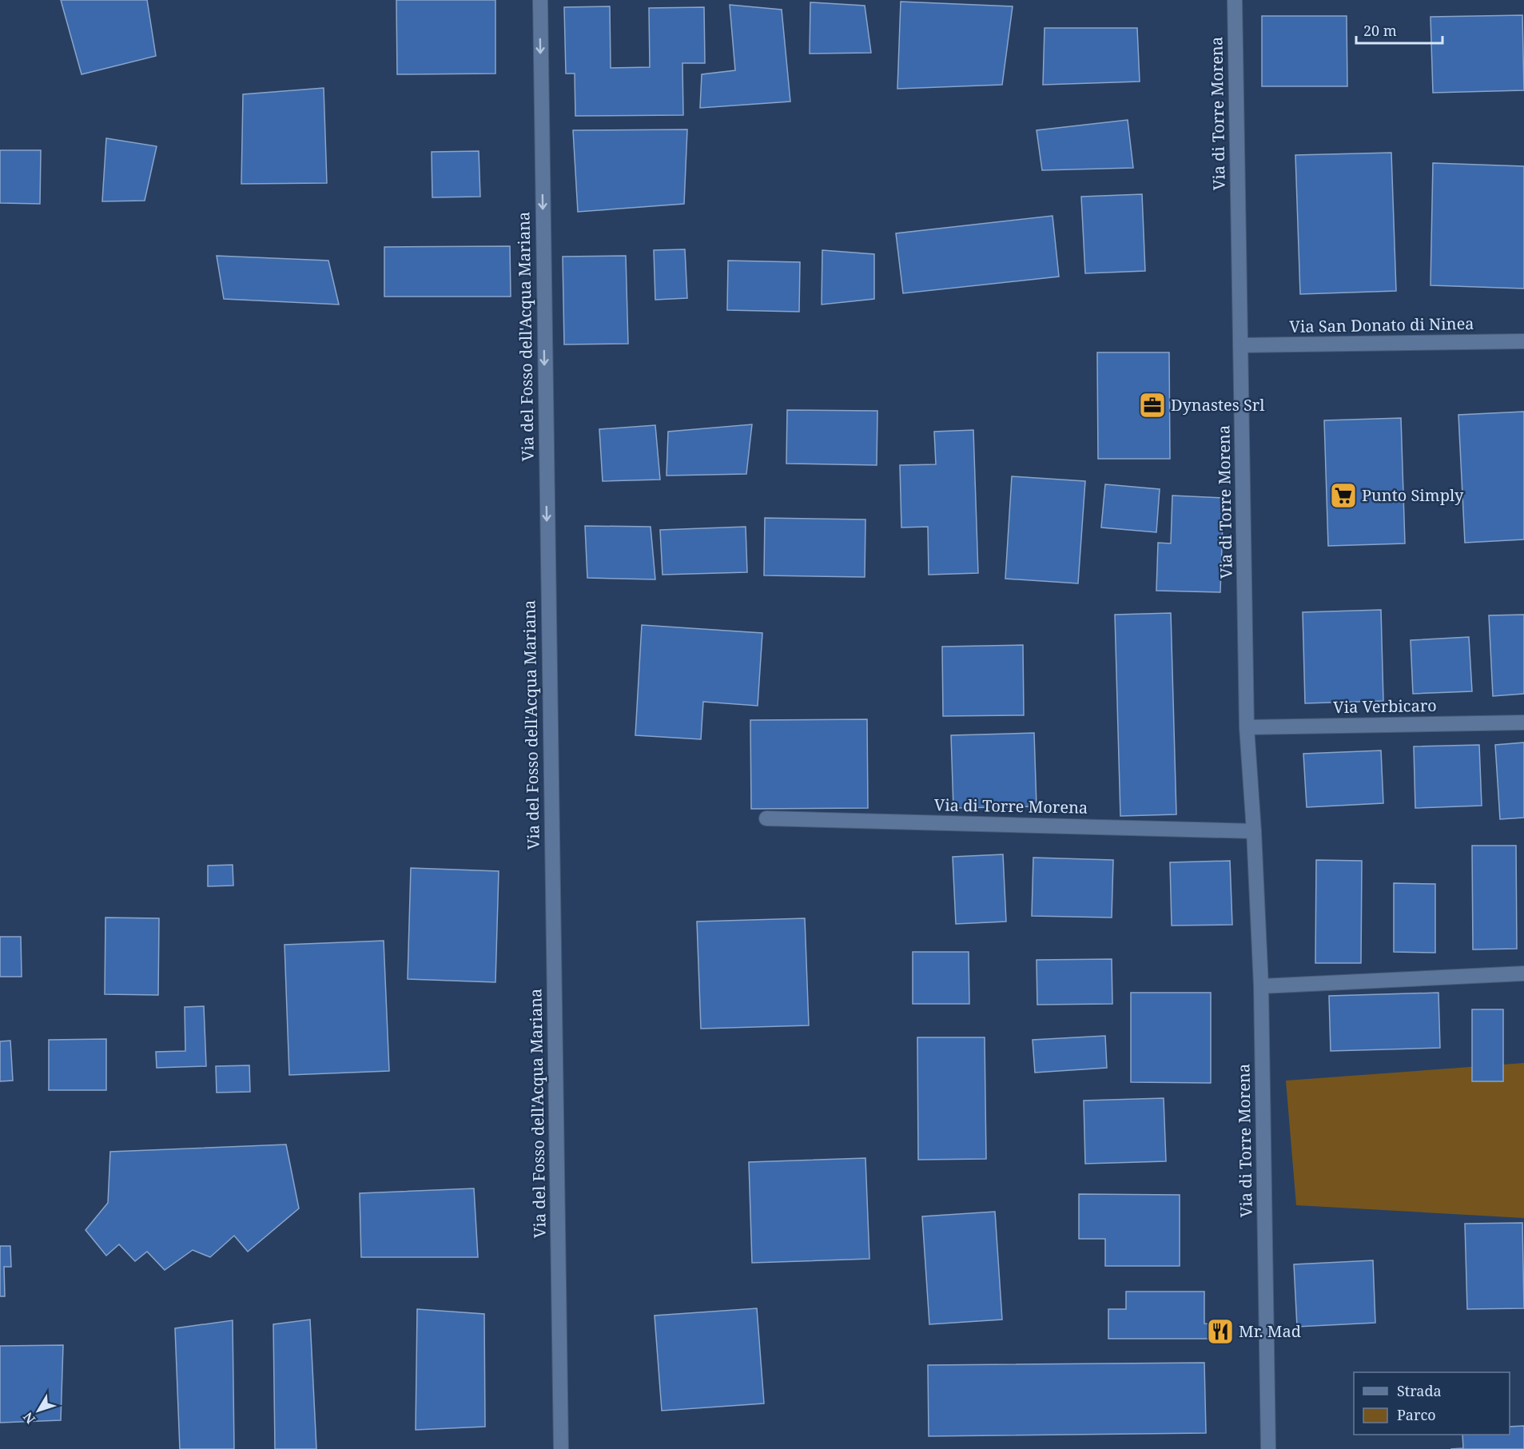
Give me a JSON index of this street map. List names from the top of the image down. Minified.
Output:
{"streets":{"street":["Via di Torre Morena","Via San Donato di Ninea","Via del Fosso dell'Acqua Mariana","Via Verbicaro"]},"crossings":[["Via di Torre Morena","Via San Donato di Ninea"],["Via di Torre Morena","Via Verbicaro"]],"one_way":["Via del Fosso dell'Acqua Mariana"],"places":{"office":["Dynastes Srl"],"supermarket":["Punto Simply"],"restaurant":["Mr. Mad"]},"legend":["Strada","Parco"],"scale_bar":"20 m","north":"bottom left"}
